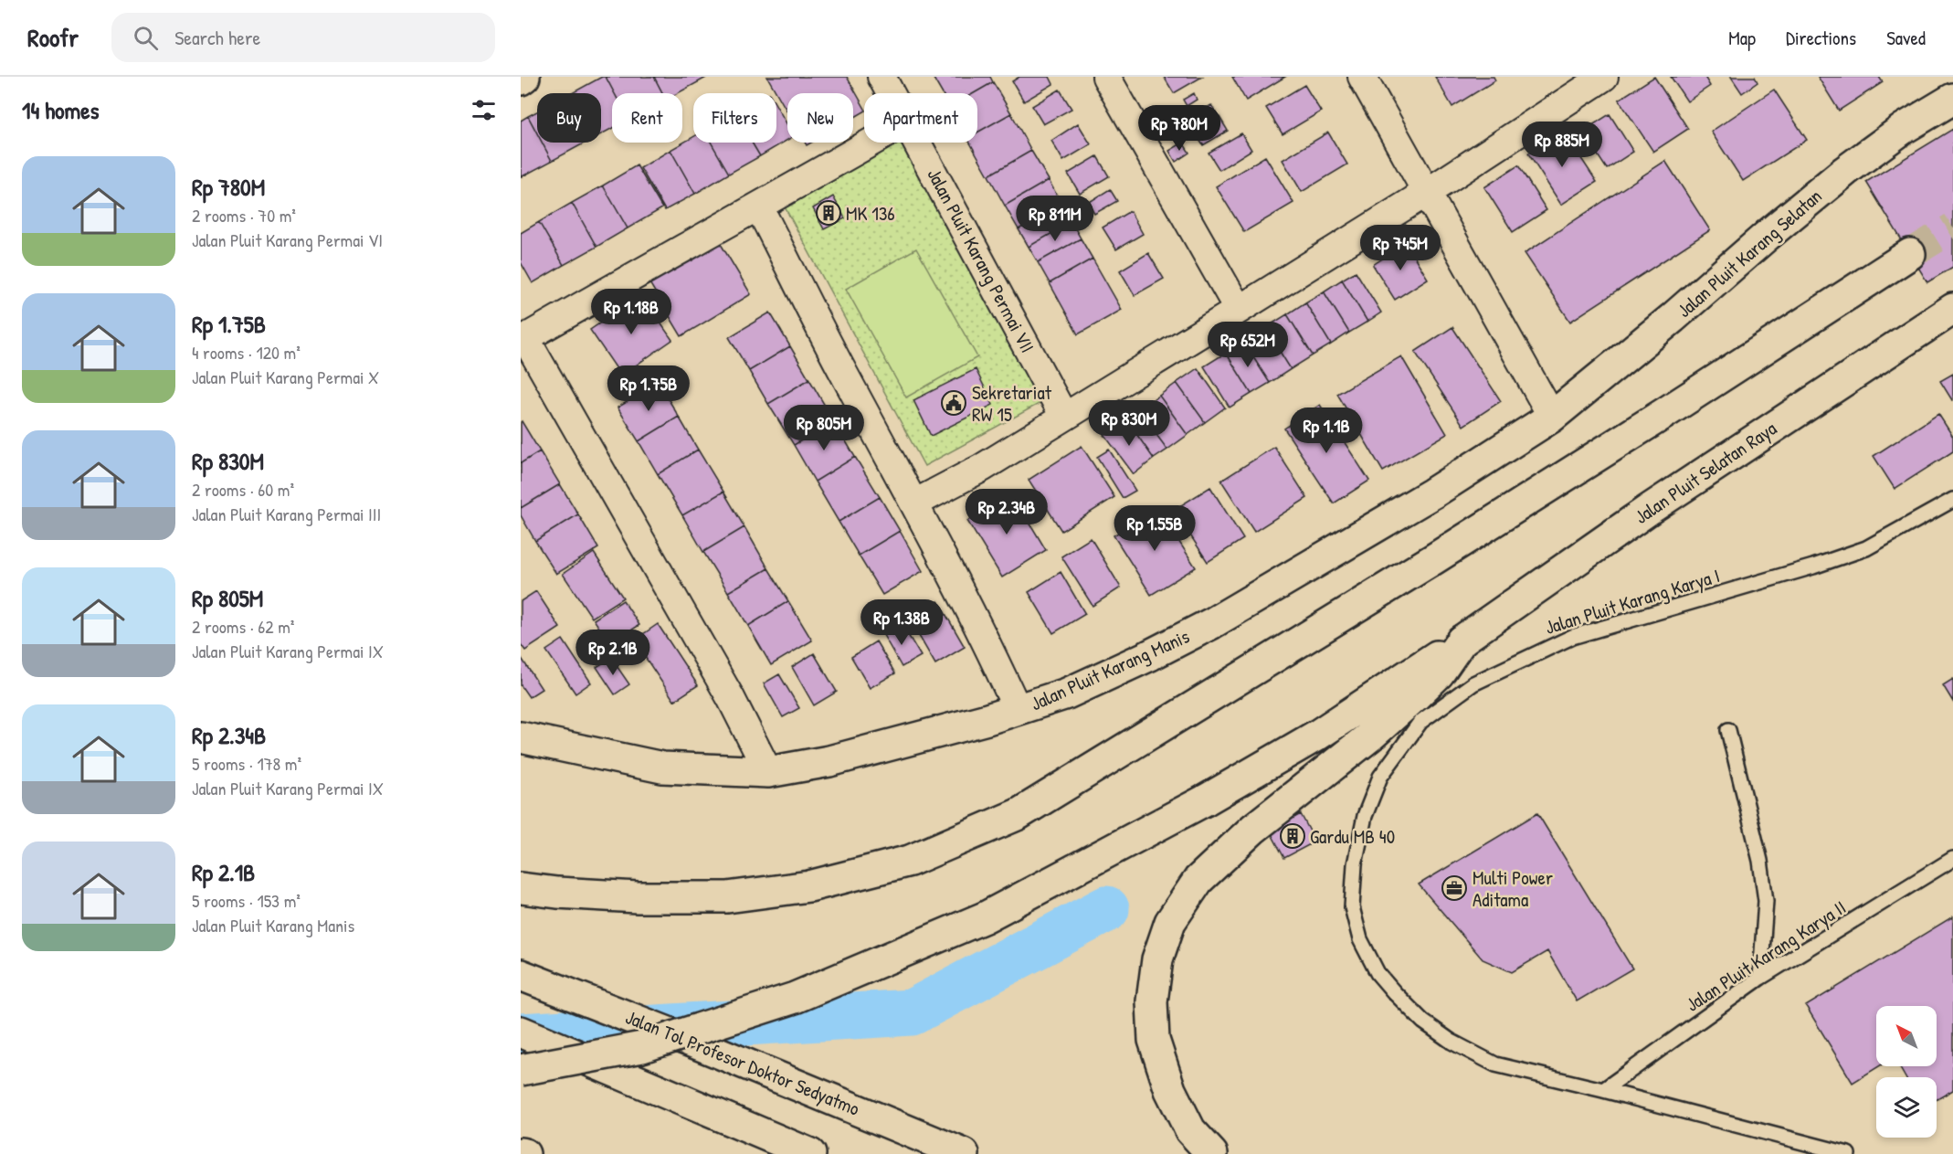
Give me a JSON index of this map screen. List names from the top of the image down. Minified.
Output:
{"streets":{"main road":["Jalan Pluit Karang Selatan","Jalan Pluit Selatan Raya","Jalan Pluit Karang Manis","Jalan Tol Profesor Doktor Sedyatmo"],"street":["Jalan Pluit Karang Permai VII"],"lane":["Jalan Pluit Karang Karya I","Jalan Pluit Karang Karya II"]},"crossings":[["Jalan Pluit Karang Selatan","Jalan Pluit Karang Manis"],["Jalan Pluit Karang Karya I","Jalan Pluit Karang Karya II"]],"places":{"building":["MK 136","Gardu MB 40"],"public building":["Sekretariat RW 15"],"office":["Multi Power Aditama"]},"north":"top left","page":{"header":"Roofr","search":"Search here","nav":["Map","Directions","Saved"],"heading":"14 homes","chip":["Buy","Rent","Filters","New","Apartment"],"price":["Rp 780M","Rp 885M","Rp 811M","Rp 745M","Rp 1.18B","Rp 652M","Rp 1.75B","Rp 830M","Rp 805M","Rp 1.1B","Rp 2.34B","Rp 1.55B","Rp 1.38B","Rp 2.1B"],"list":[{"name":"Rp 780M","note":"2 rooms · 70 m² · Jalan Pluit Karang Permai VI"},{"name":"Rp 1.75B","note":"4 rooms · 120 m² · Jalan Pluit Karang Permai X"},{"name":"Rp 830M","note":"2 rooms · 60 m² · Jalan Pluit Karang Permai III"},{"name":"Rp 805M","note":"2 rooms · 62 m² · Jalan Pluit Karang Permai IX"},{"name":"Rp 2.34B","note":"5 rooms · 178 m² · Jalan Pluit Karang Permai IX"},{"name":"Rp 2.1B","note":"5 rooms · 153 m² · Jalan Pluit Karang Manis"}]}}
